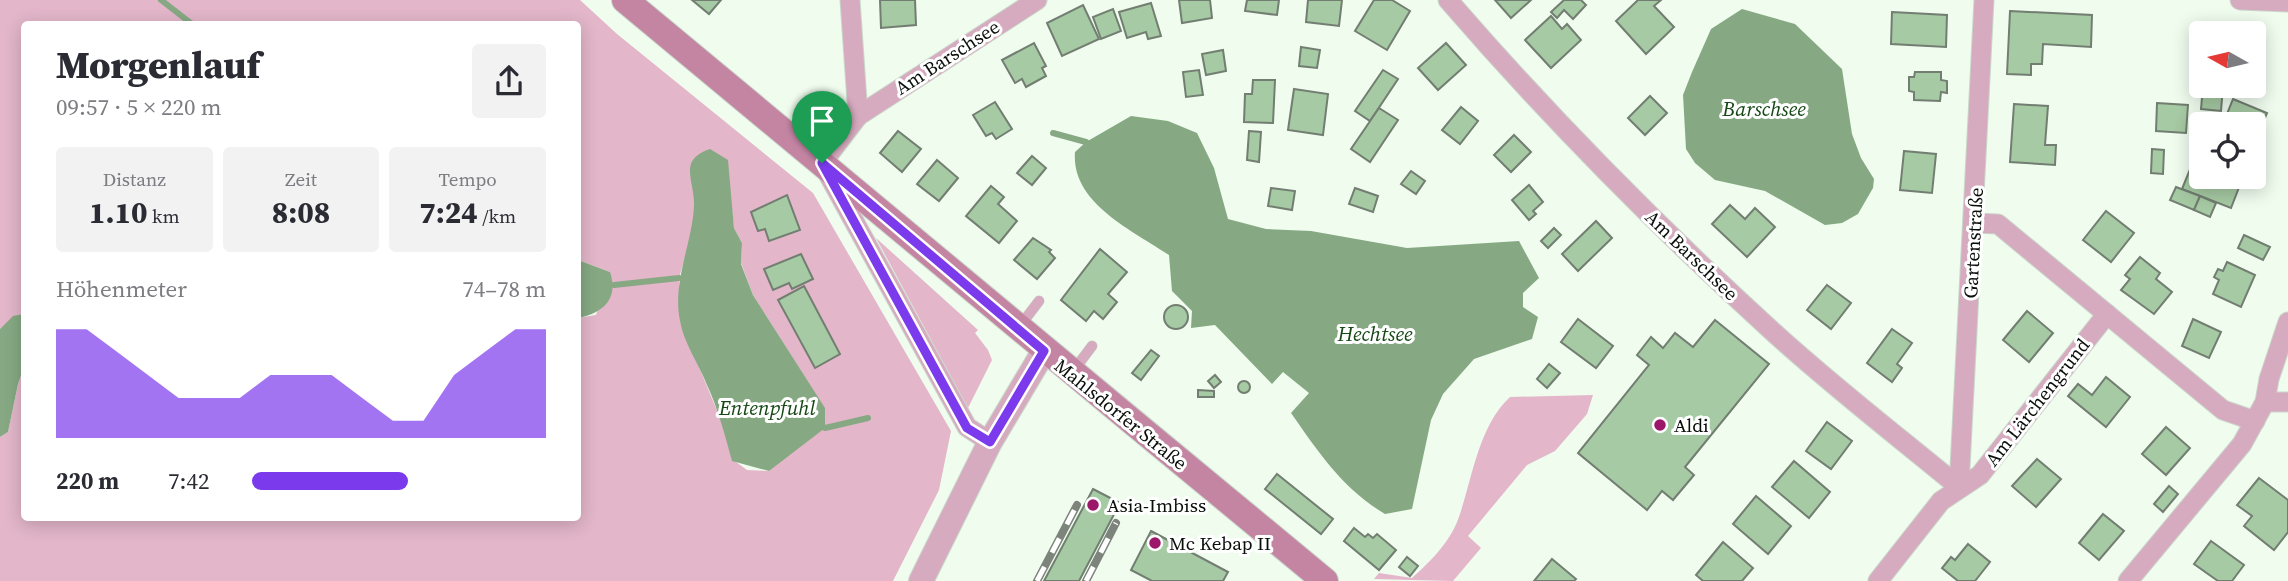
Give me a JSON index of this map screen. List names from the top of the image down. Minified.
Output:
{"streets":{"main road":["Mahlsdorfer Straße"],"street":["Am Barschsee","Gartenstraße","Am Lärchengrund"]},"crossings":[["Am Barschsee","Gartenstraße"],["Am Barschsee","Am Lärchengrund"],["Am Barschsee","Mahlsdorfer Straße"],["Gartenstraße","Am Lärchengrund"]],"water":["Barschsee","Hechtsee","Entenpfuhl"],"places":["Aldi","Asia-Imbiss","Mc Kebap II"],"north":"left","page":{"heading":["Morgenlauf","09:57 · 5 × 220 m"],"stats":[["Distanz","1.10 km"],["Zeit","8:08"],["Tempo","7:24 /km"]],"chart":["Höhenmeter","74–78 m"],"list":[{"name":"220 m","note":"7:42"}]}}
